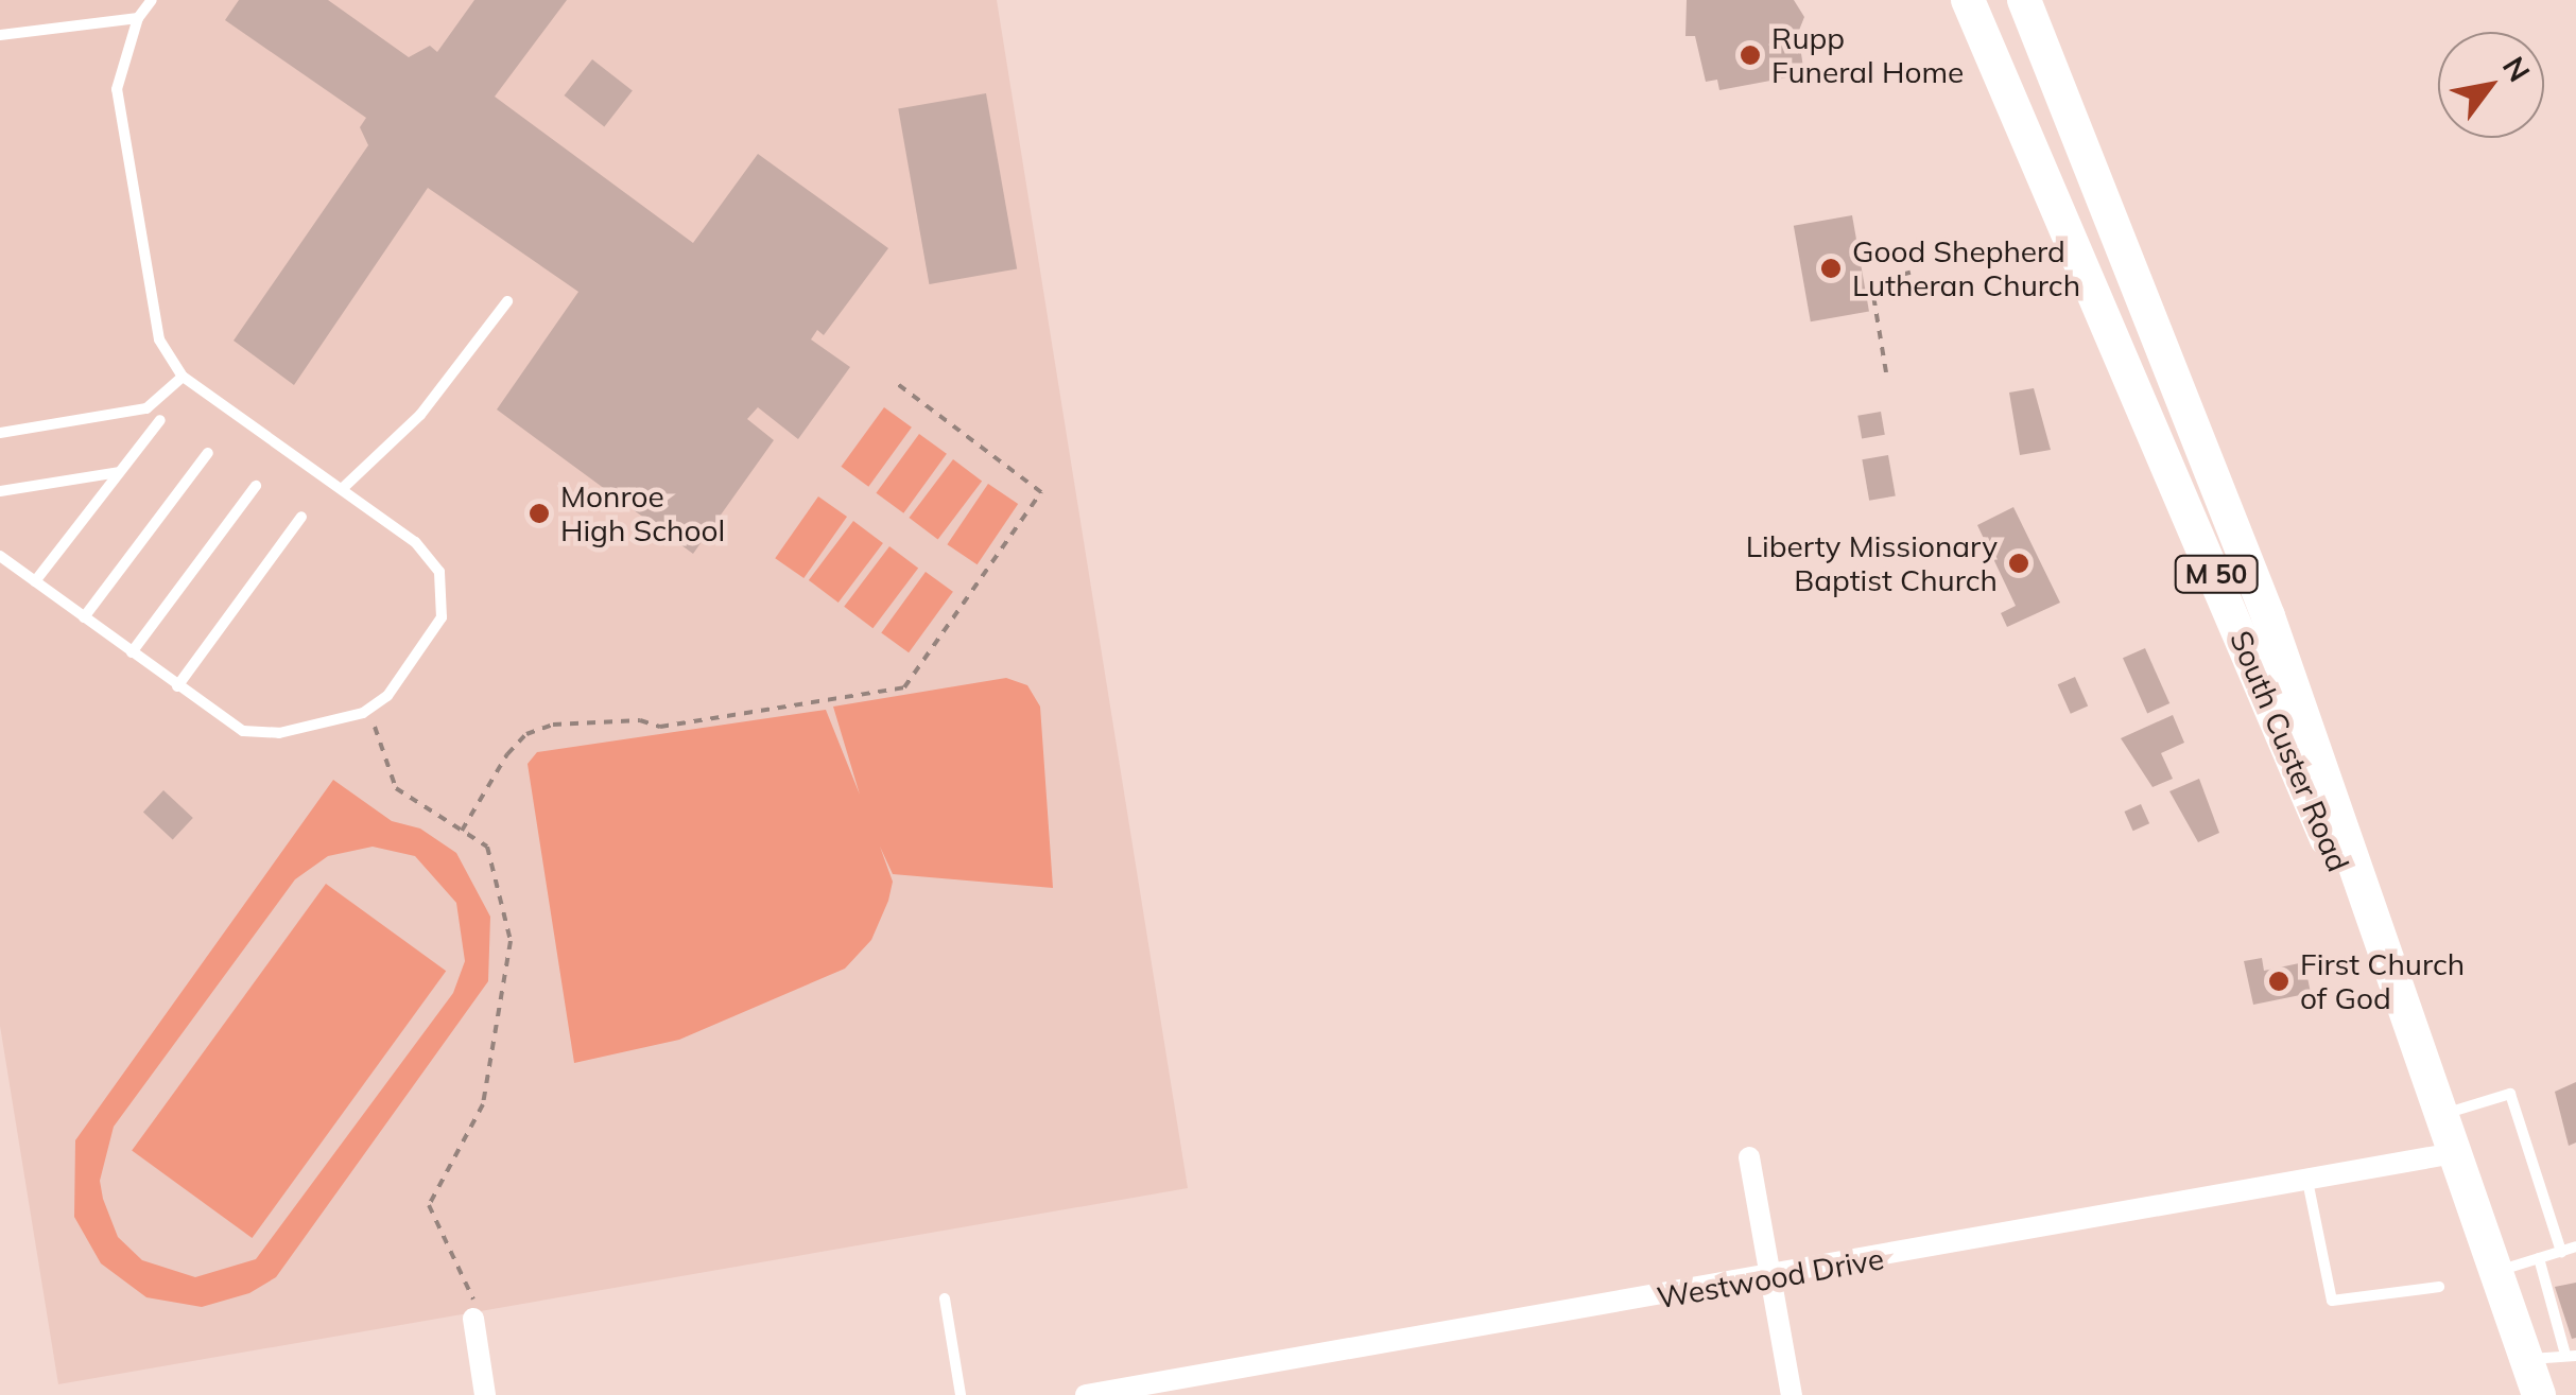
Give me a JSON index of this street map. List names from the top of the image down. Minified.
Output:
{"streets":{"main road":["M 50","South Custer Road"],"street":["Westwood Drive"]},"crossings":[["South Custer Road","Westwood Drive"]],"places":["Rupp Funeral Home","Good Shepherd Lutheran Church","Monroe High School","Liberty Missionary Baptist Church","First Church of God"],"north":"top right"}
